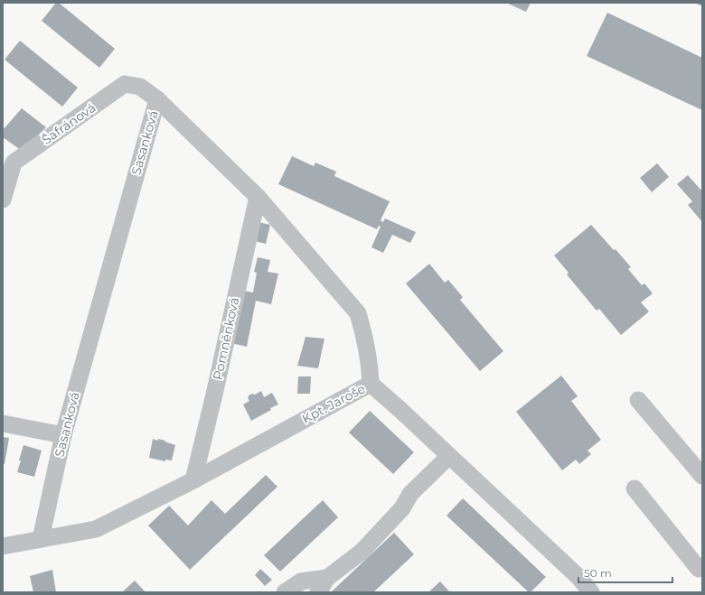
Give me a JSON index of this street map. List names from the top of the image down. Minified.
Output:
{"streets":{"street":["Šafránová","Sasanková","Pomněnková","Kpt. Jaroše"]},"crossings":[["Šafránová","Sasanková"],["Sasanková","Pomněnková"],["Sasanková","Kpt. Jaroše"],["Pomněnková","Kpt. Jaroše"]],"scale_bar":"50 m"}
